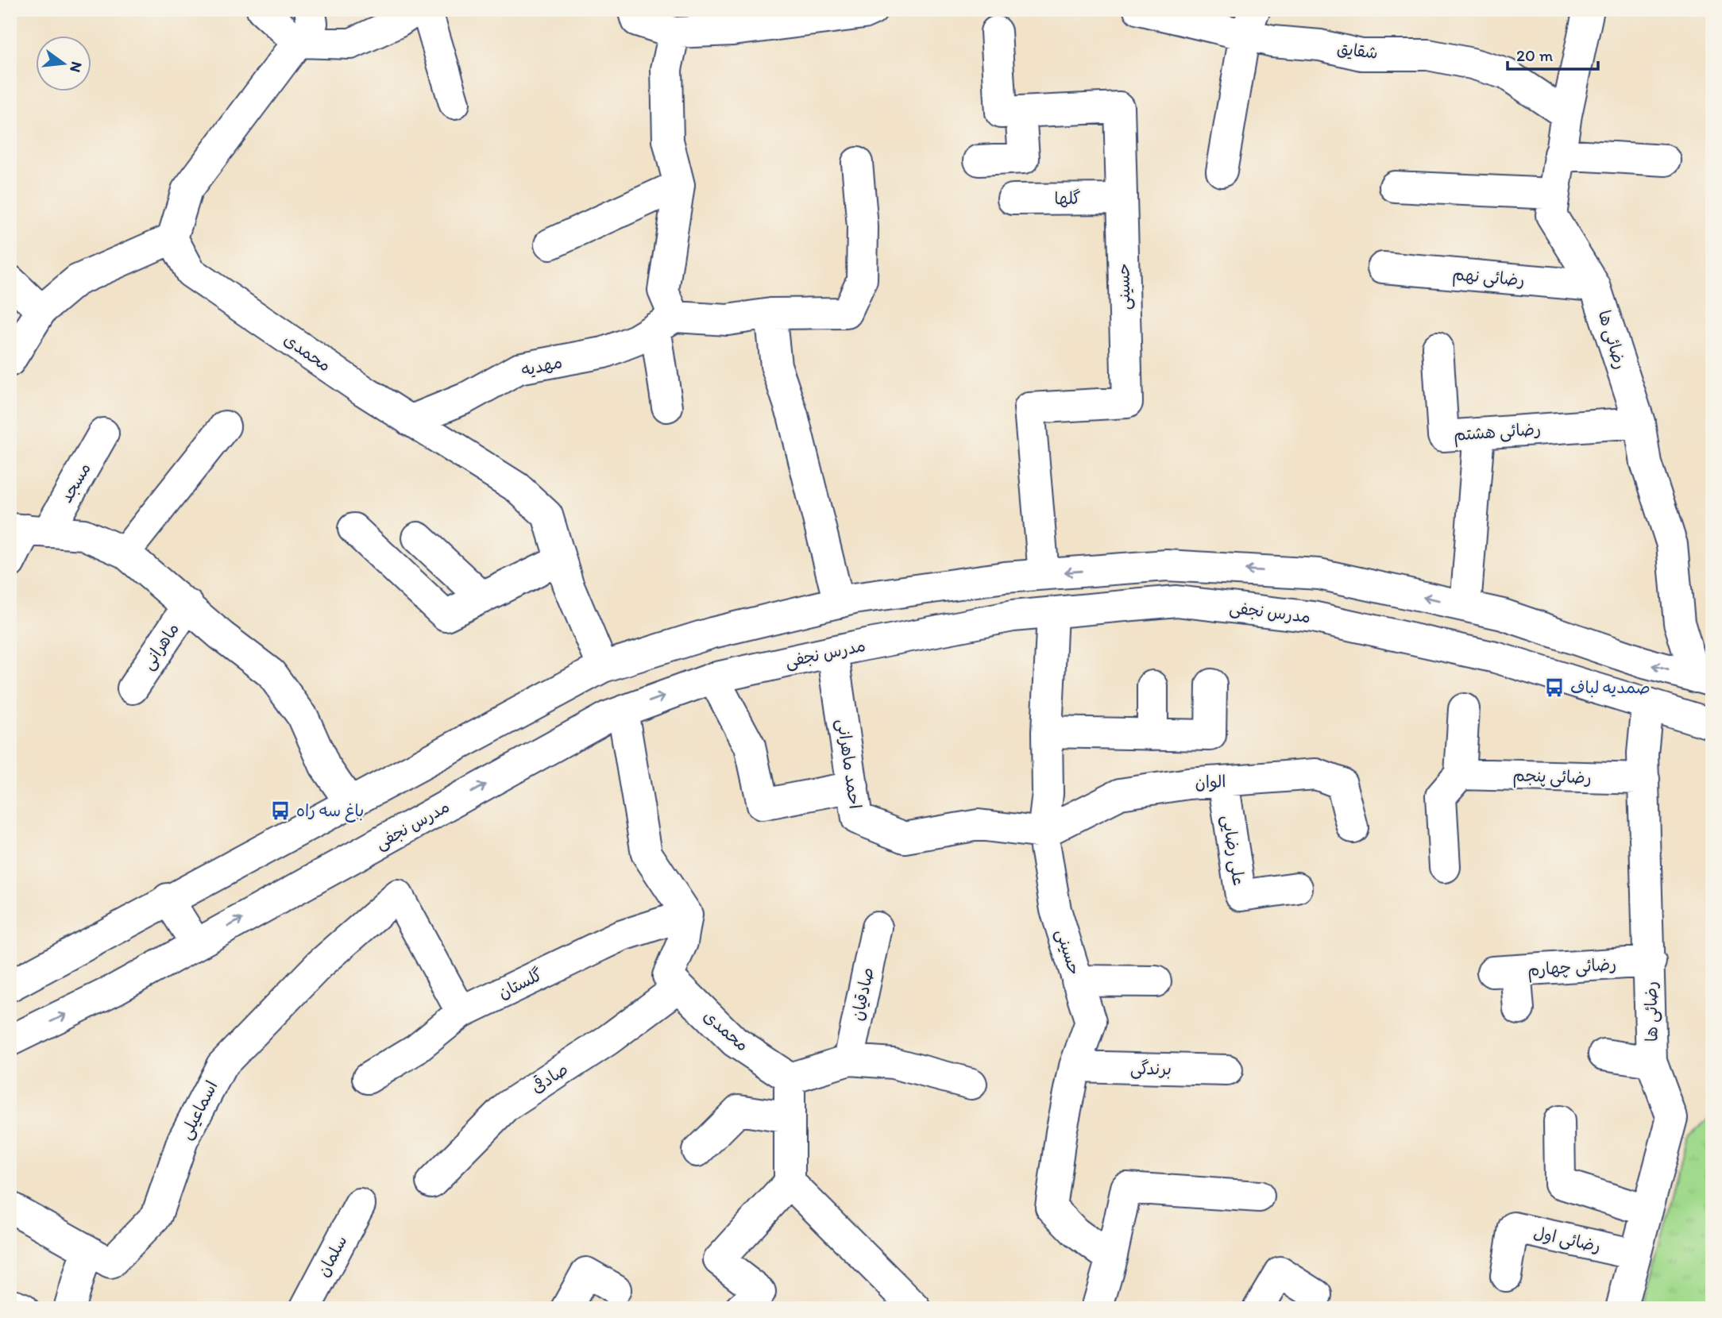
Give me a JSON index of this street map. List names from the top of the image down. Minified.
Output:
{"streets":{"street":["شقایق","گلها","رضائی نهم","حسینی","رضائی ها","محمدی","مهدیه","رضائی هشتم","مسجد","مدرس نجفی","ماهرانی","احمد ماهرانی","رضائی پنجم","الوان","علی رضایی","رضائی چهارم","گلستان","صادقیان","برندگی","صادقی","اسماعیلی","رضائی اول","سلمان"]},"crossings":[["شقایق","رضائی ها"],["گلها","حسینی"],["رضائی نهم","رضائی ها"],["حسینی","مدرس نجفی"],["حسینی","احمد ماهرانی"],["حسینی","الوان"],["حسینی","برندگی"],["رضائی ها","رضائی هشتم"],["رضائی ها","مدرس نجفی"],["رضائی ها","رضائی پنجم"],["رضائی ها","رضائی چهارم"],["رضائی ها","رضائی اول"],["محمدی","مهدیه"],["محمدی","گلستان"],["محمدی","صادقی"],["مدرس نجفی","احمد ماهرانی"],["احمد ماهرانی","الوان"],["الوان","علی رضایی"],["گلستان","اسماعیلی"]],"places":{"bus stop":["صمدیه لباف","باغ سه راه"]},"scale_bar":"20 m","north":"right"}
